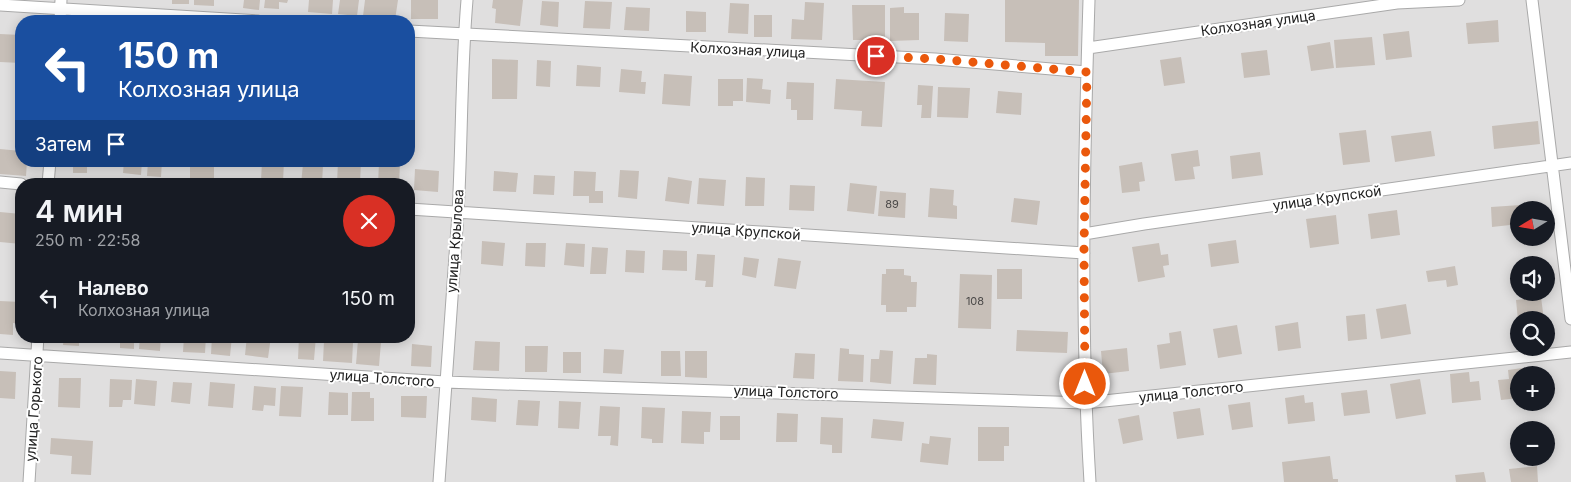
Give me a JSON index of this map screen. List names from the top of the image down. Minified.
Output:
{"streets":{"street":["Колхозная улица","улица Крупской","улица Крылова","улица Толстого","улица Горького"]},"crossings":[["Колхозная улица","улица Крылова"],["улица Крупской","улица Крылова"],["улица Крылова","улица Толстого"],["улица Толстого","улица Горького"]],"house_numbers":["89","108"],"north":"left","page":{"turn":["150 m","Колхозная улица"],"then":"Затем","heading":["4 мин","250 m · 22:58"],"map_buttons":["+","−"],"list":[{"name":"Налево","note":"Колхозная улица","value":"150 m"}]}}
